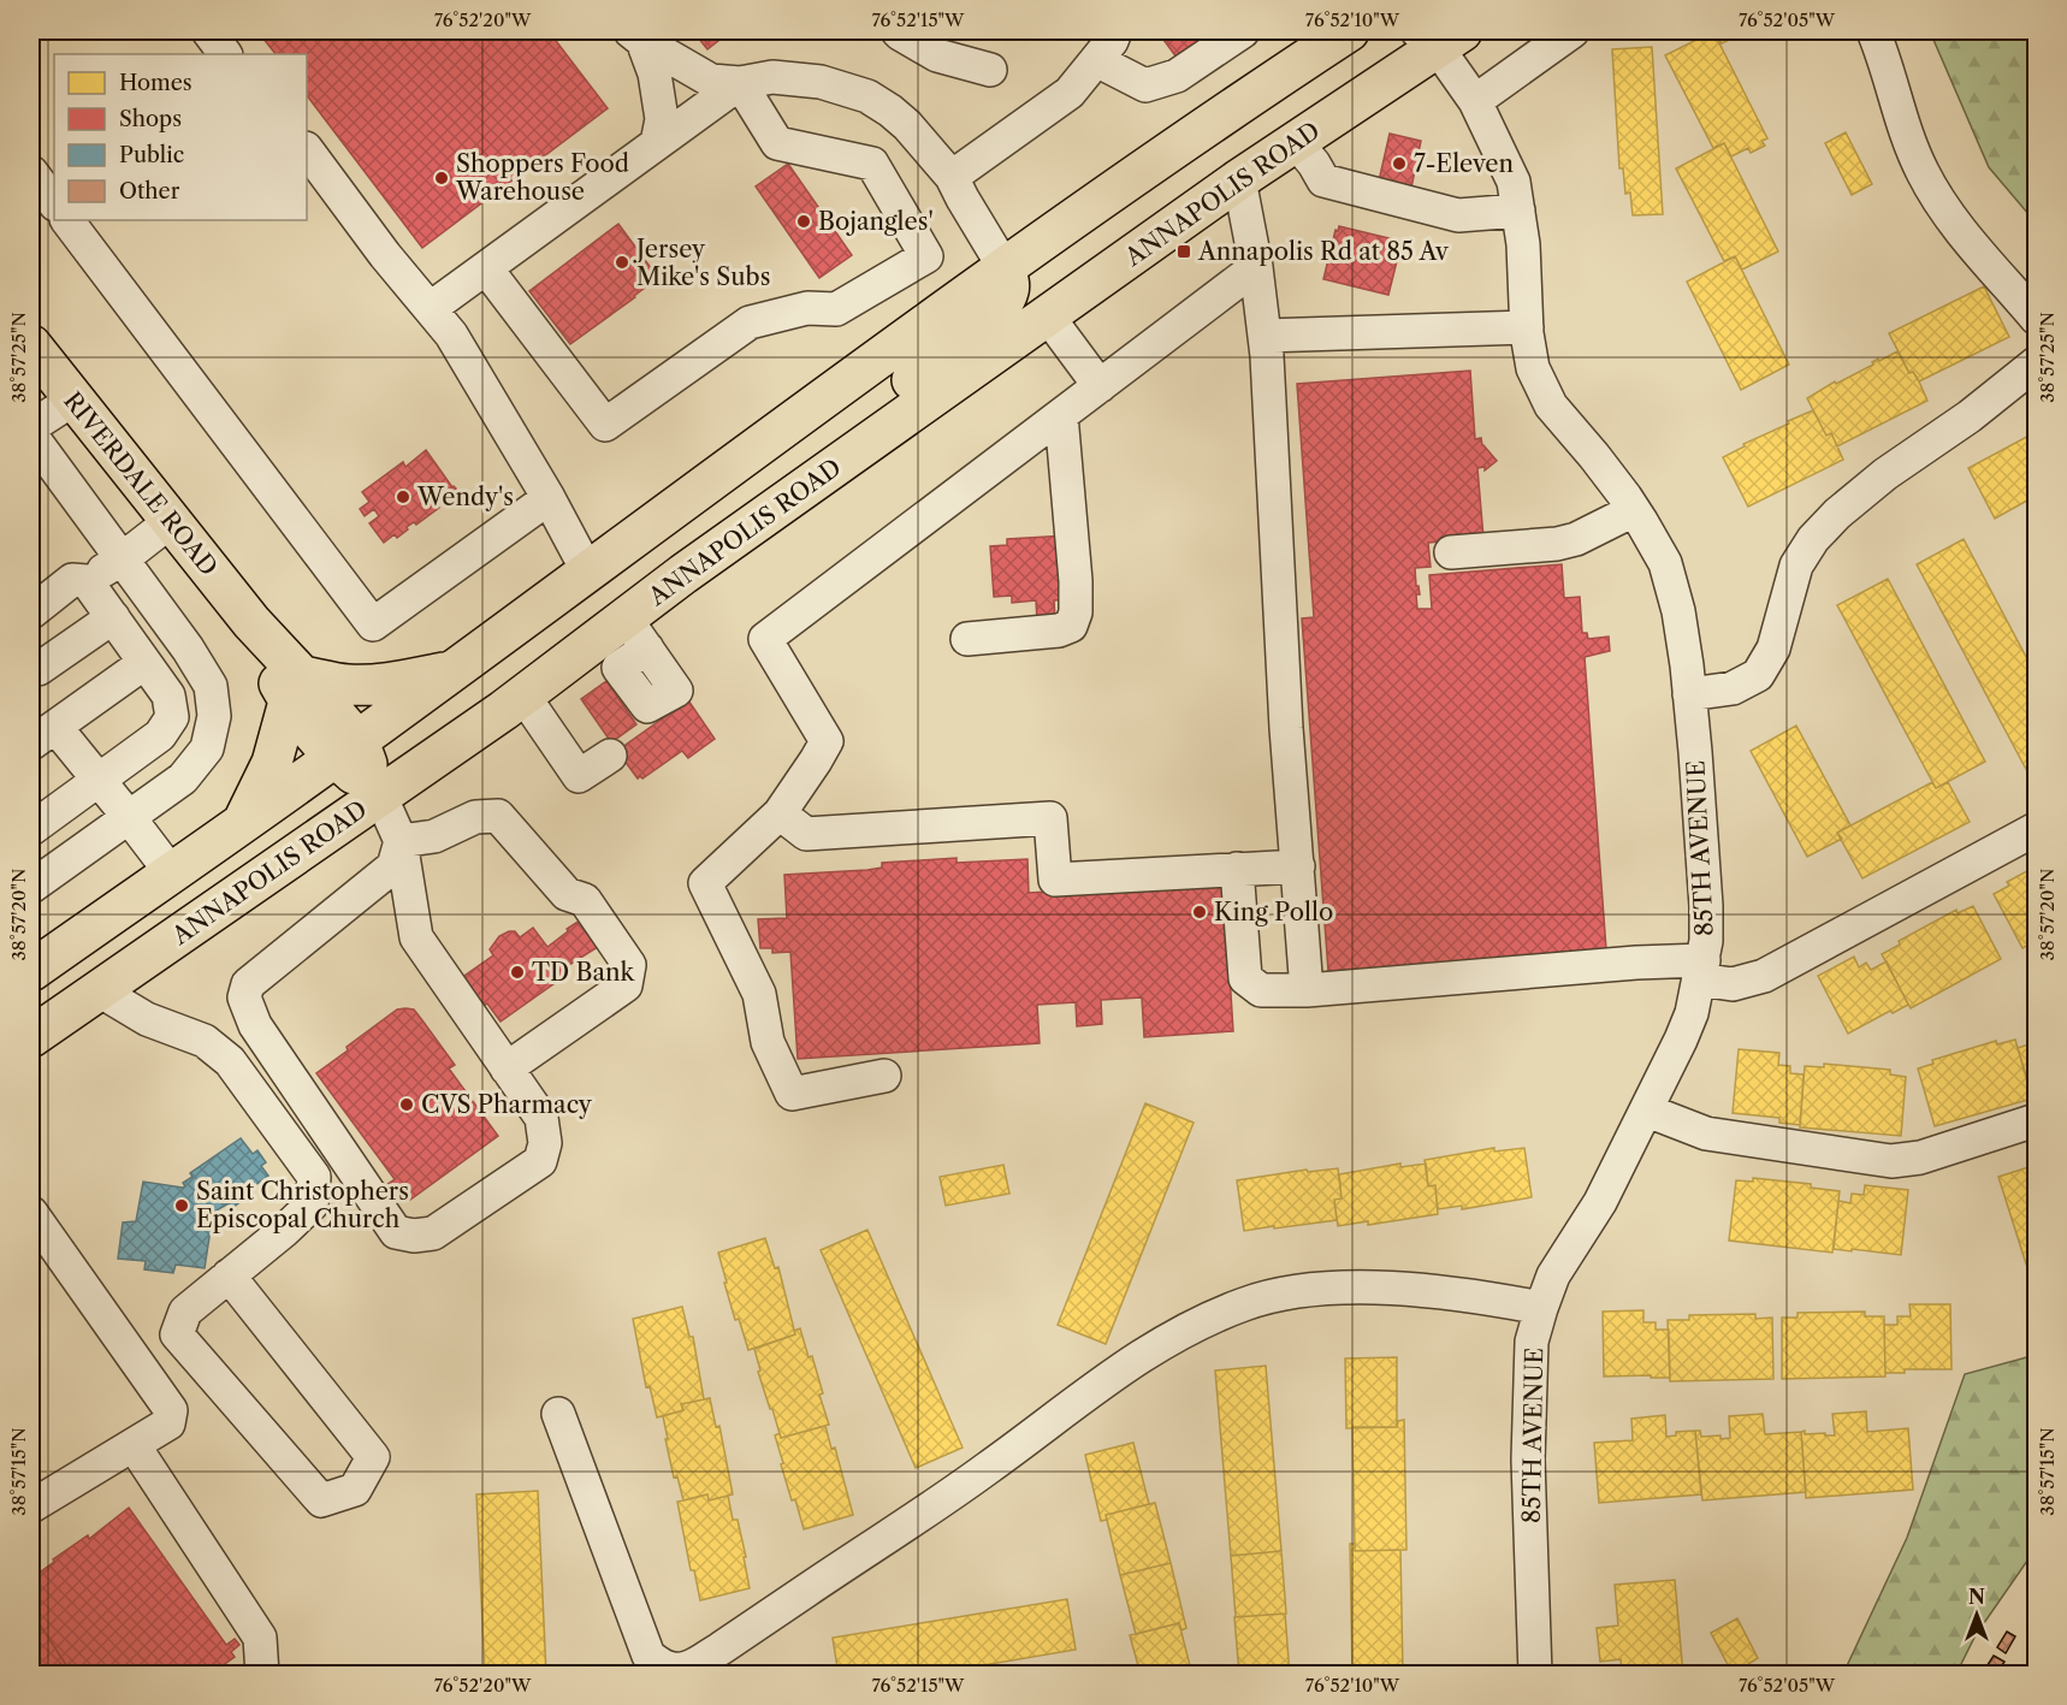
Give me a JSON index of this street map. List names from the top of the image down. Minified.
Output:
{"streets":{"main road":["ANNAPOLIS ROAD","RIVERDALE ROAD"],"street":["85TH AVENUE"]},"crossings":[["ANNAPOLIS ROAD","RIVERDALE ROAD"],["ANNAPOLIS ROAD","85TH AVENUE"]],"places":{"other":["7-Eleven","Shoppers Food Warehouse","Bojangles'","Jersey Mike's Subs","Wendy's","King Pollo","TD Bank","CVS Pharmacy","Saint Christophers Episcopal Church"],"transit":["Annapolis Rd at 85 Av"]},"legend":["Homes","Shops","Public","Other"],"north":"top","coordinates":["76°52'20\"W","76°52'15\"W","76°52'10\"W","76°52'05\"W","38°57'25\"N","38°57'20\"N","38°57'15\"N"]}
